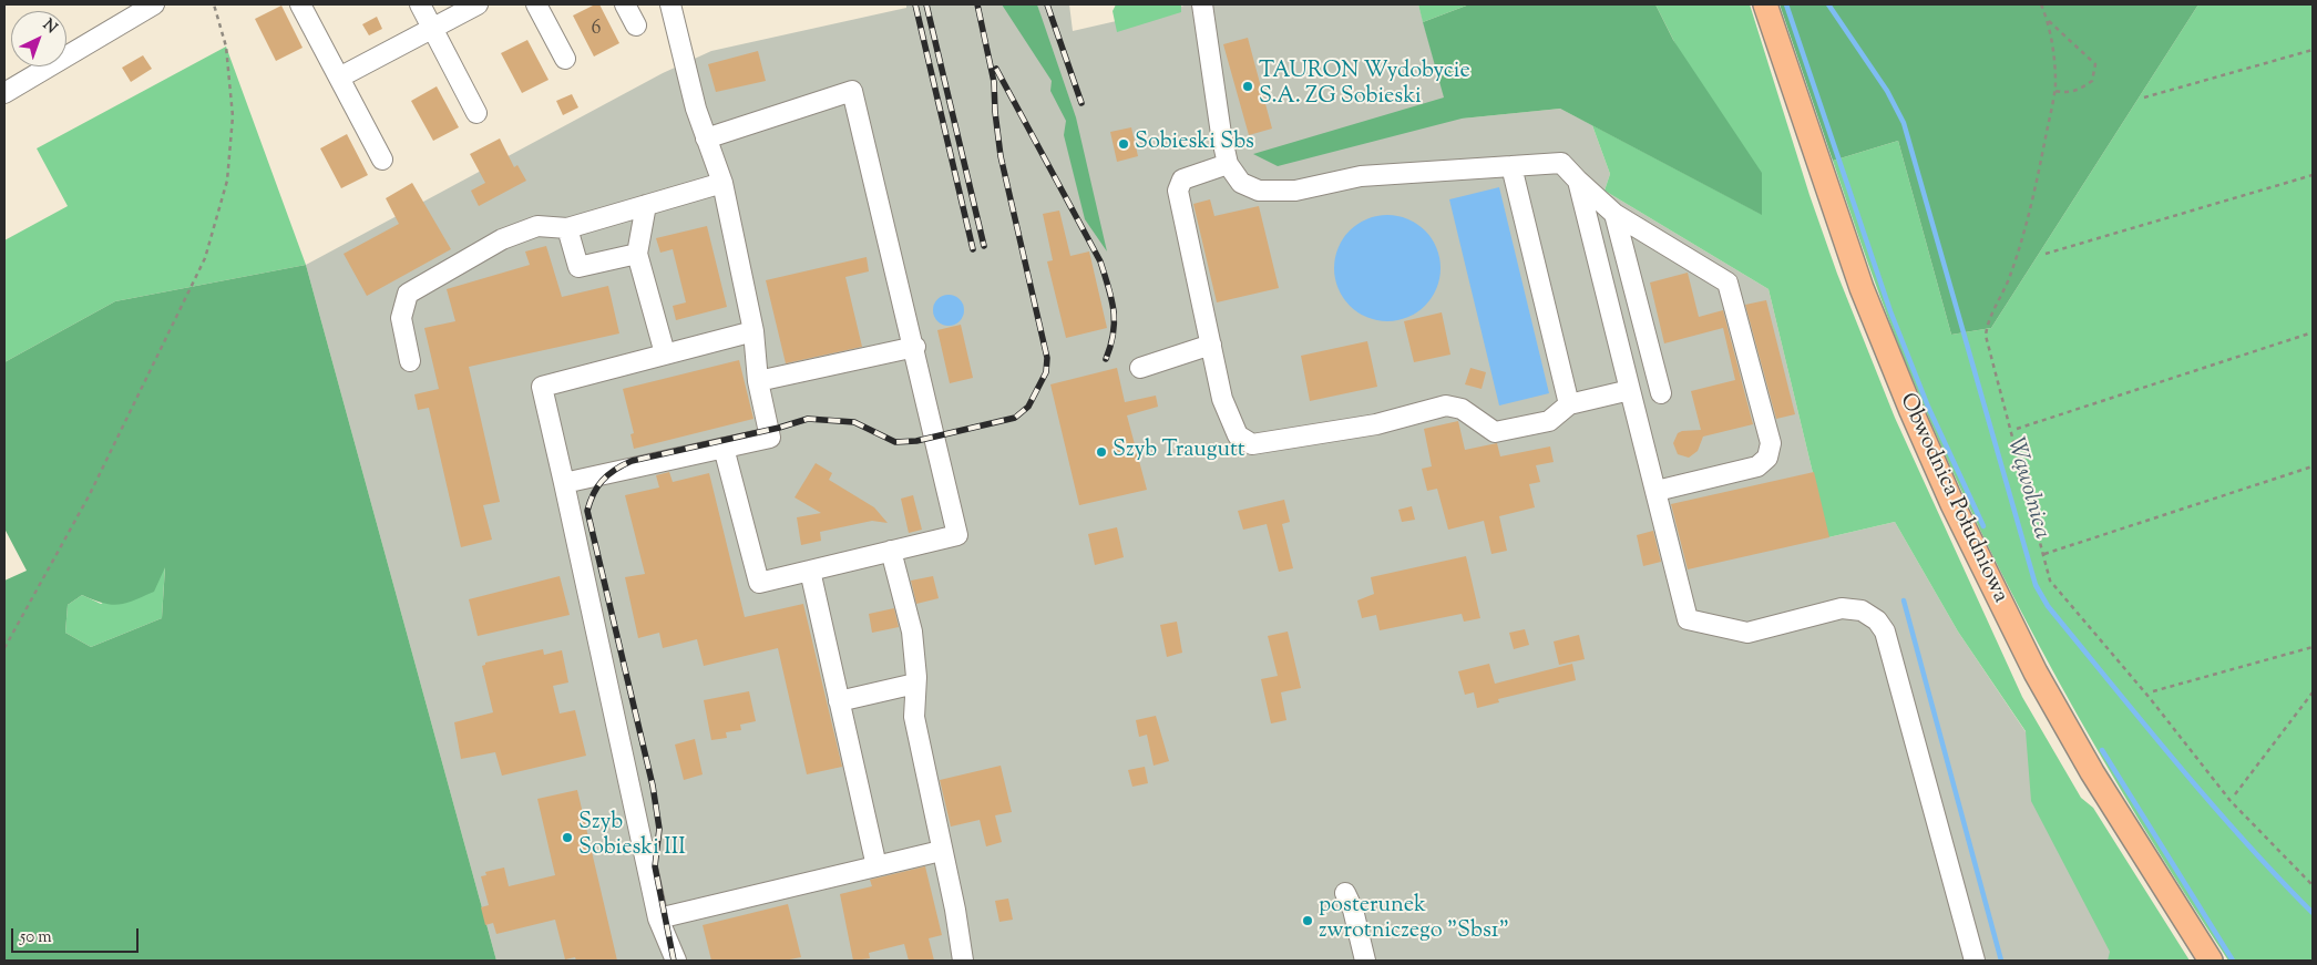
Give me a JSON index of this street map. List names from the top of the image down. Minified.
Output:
{"streets":{"main road":["Obwodnica Południowa"]},"water":["Wąwolnica"],"places":["TAURON Wydobycie S.A. ZG Sobieski","Sobieski Sbs","Szyb Traugutt","Szyb Sobieski III","posterunek zwrotniczego \"Sbs1\""],"house_numbers":["6"],"scale_bar":"50 m","north":"top right"}
